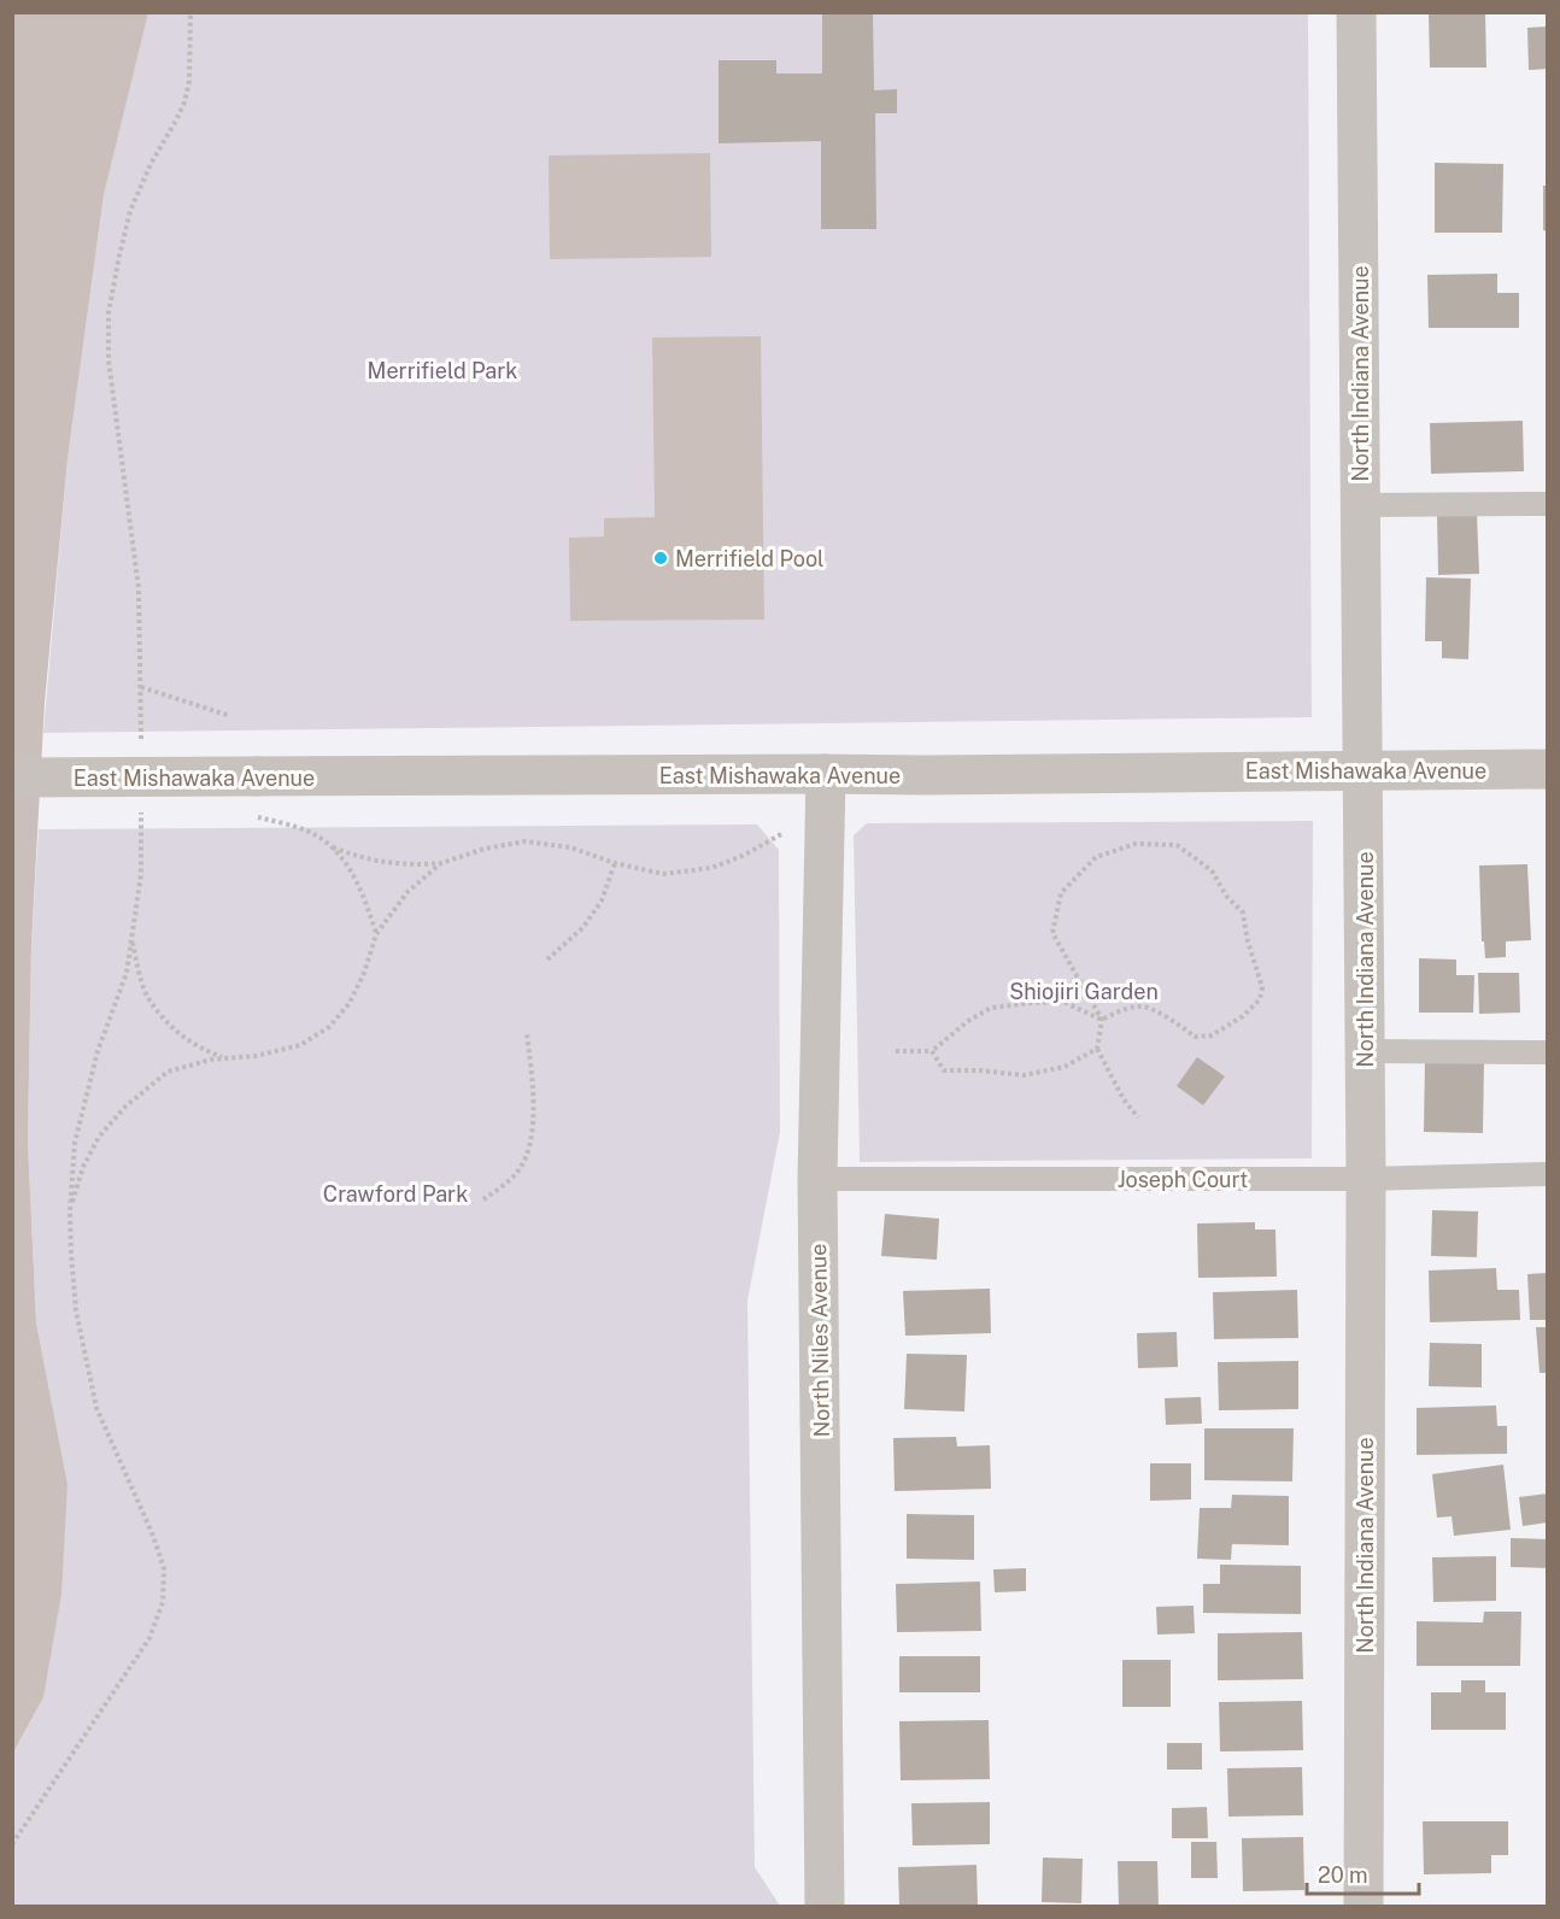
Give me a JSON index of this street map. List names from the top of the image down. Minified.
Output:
{"streets":{"street":["North Indiana Avenue","East Mishawaka Avenue","North Niles Avenue"],"lane":["Joseph Court"]},"crossings":[["North Indiana Avenue","East Mishawaka Avenue"],["North Indiana Avenue","Joseph Court"],["East Mishawaka Avenue","North Niles Avenue"],["Joseph Court","North Niles Avenue"]],"parks":["Merrifield Park","Shiojiri Garden","Crawford Park"],"places":["Merrifield Pool"],"scale_bar":"20 m"}
